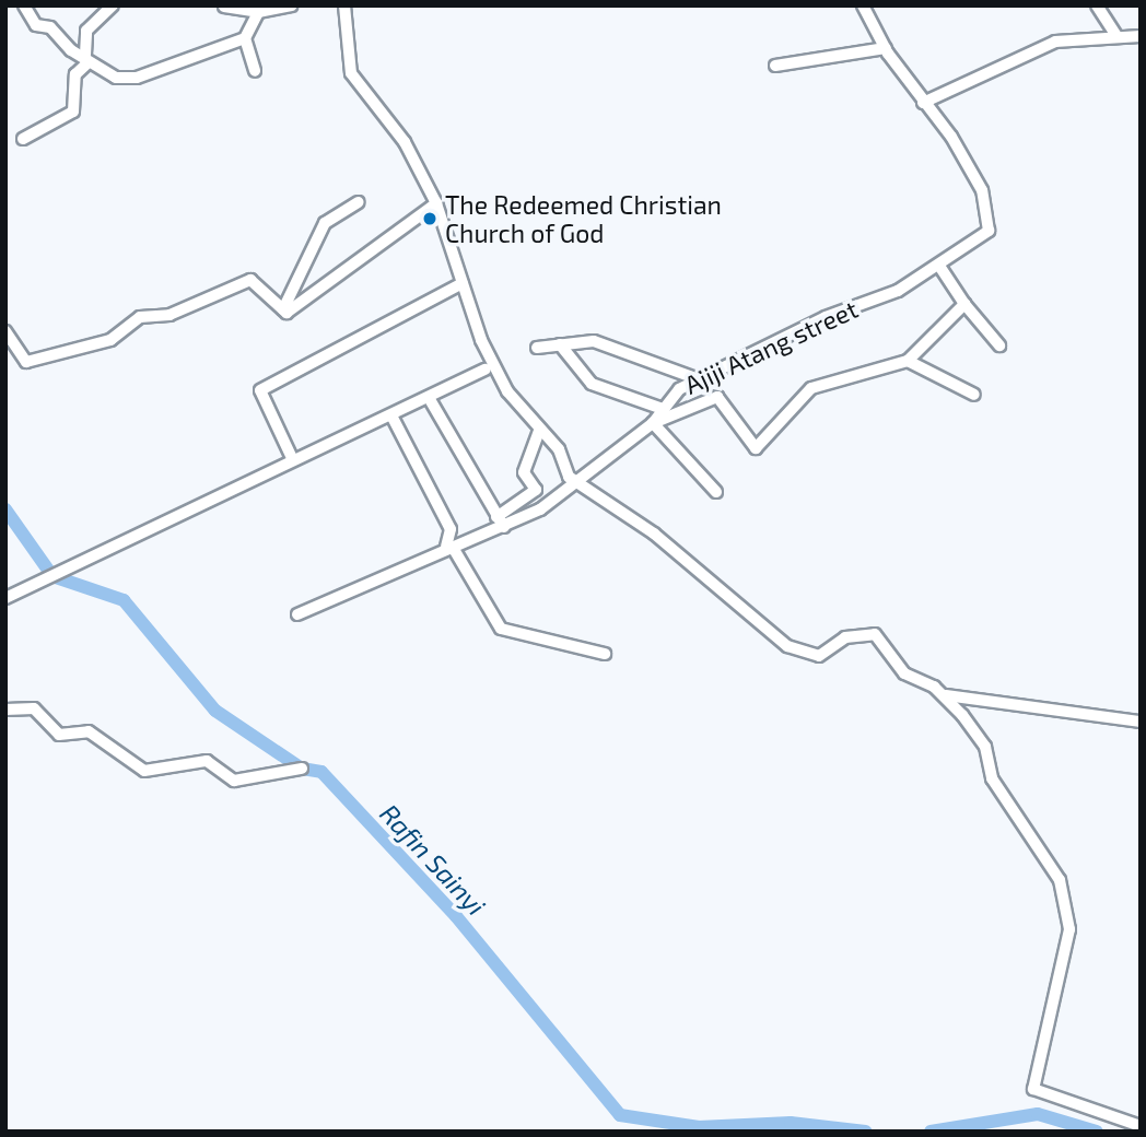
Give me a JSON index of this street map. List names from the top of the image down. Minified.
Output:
{"streets":{"street":["Ajiji Atang street"]},"water":["Rafin Sainyi"],"places":["The Redeemed Christian Church of God"]}
